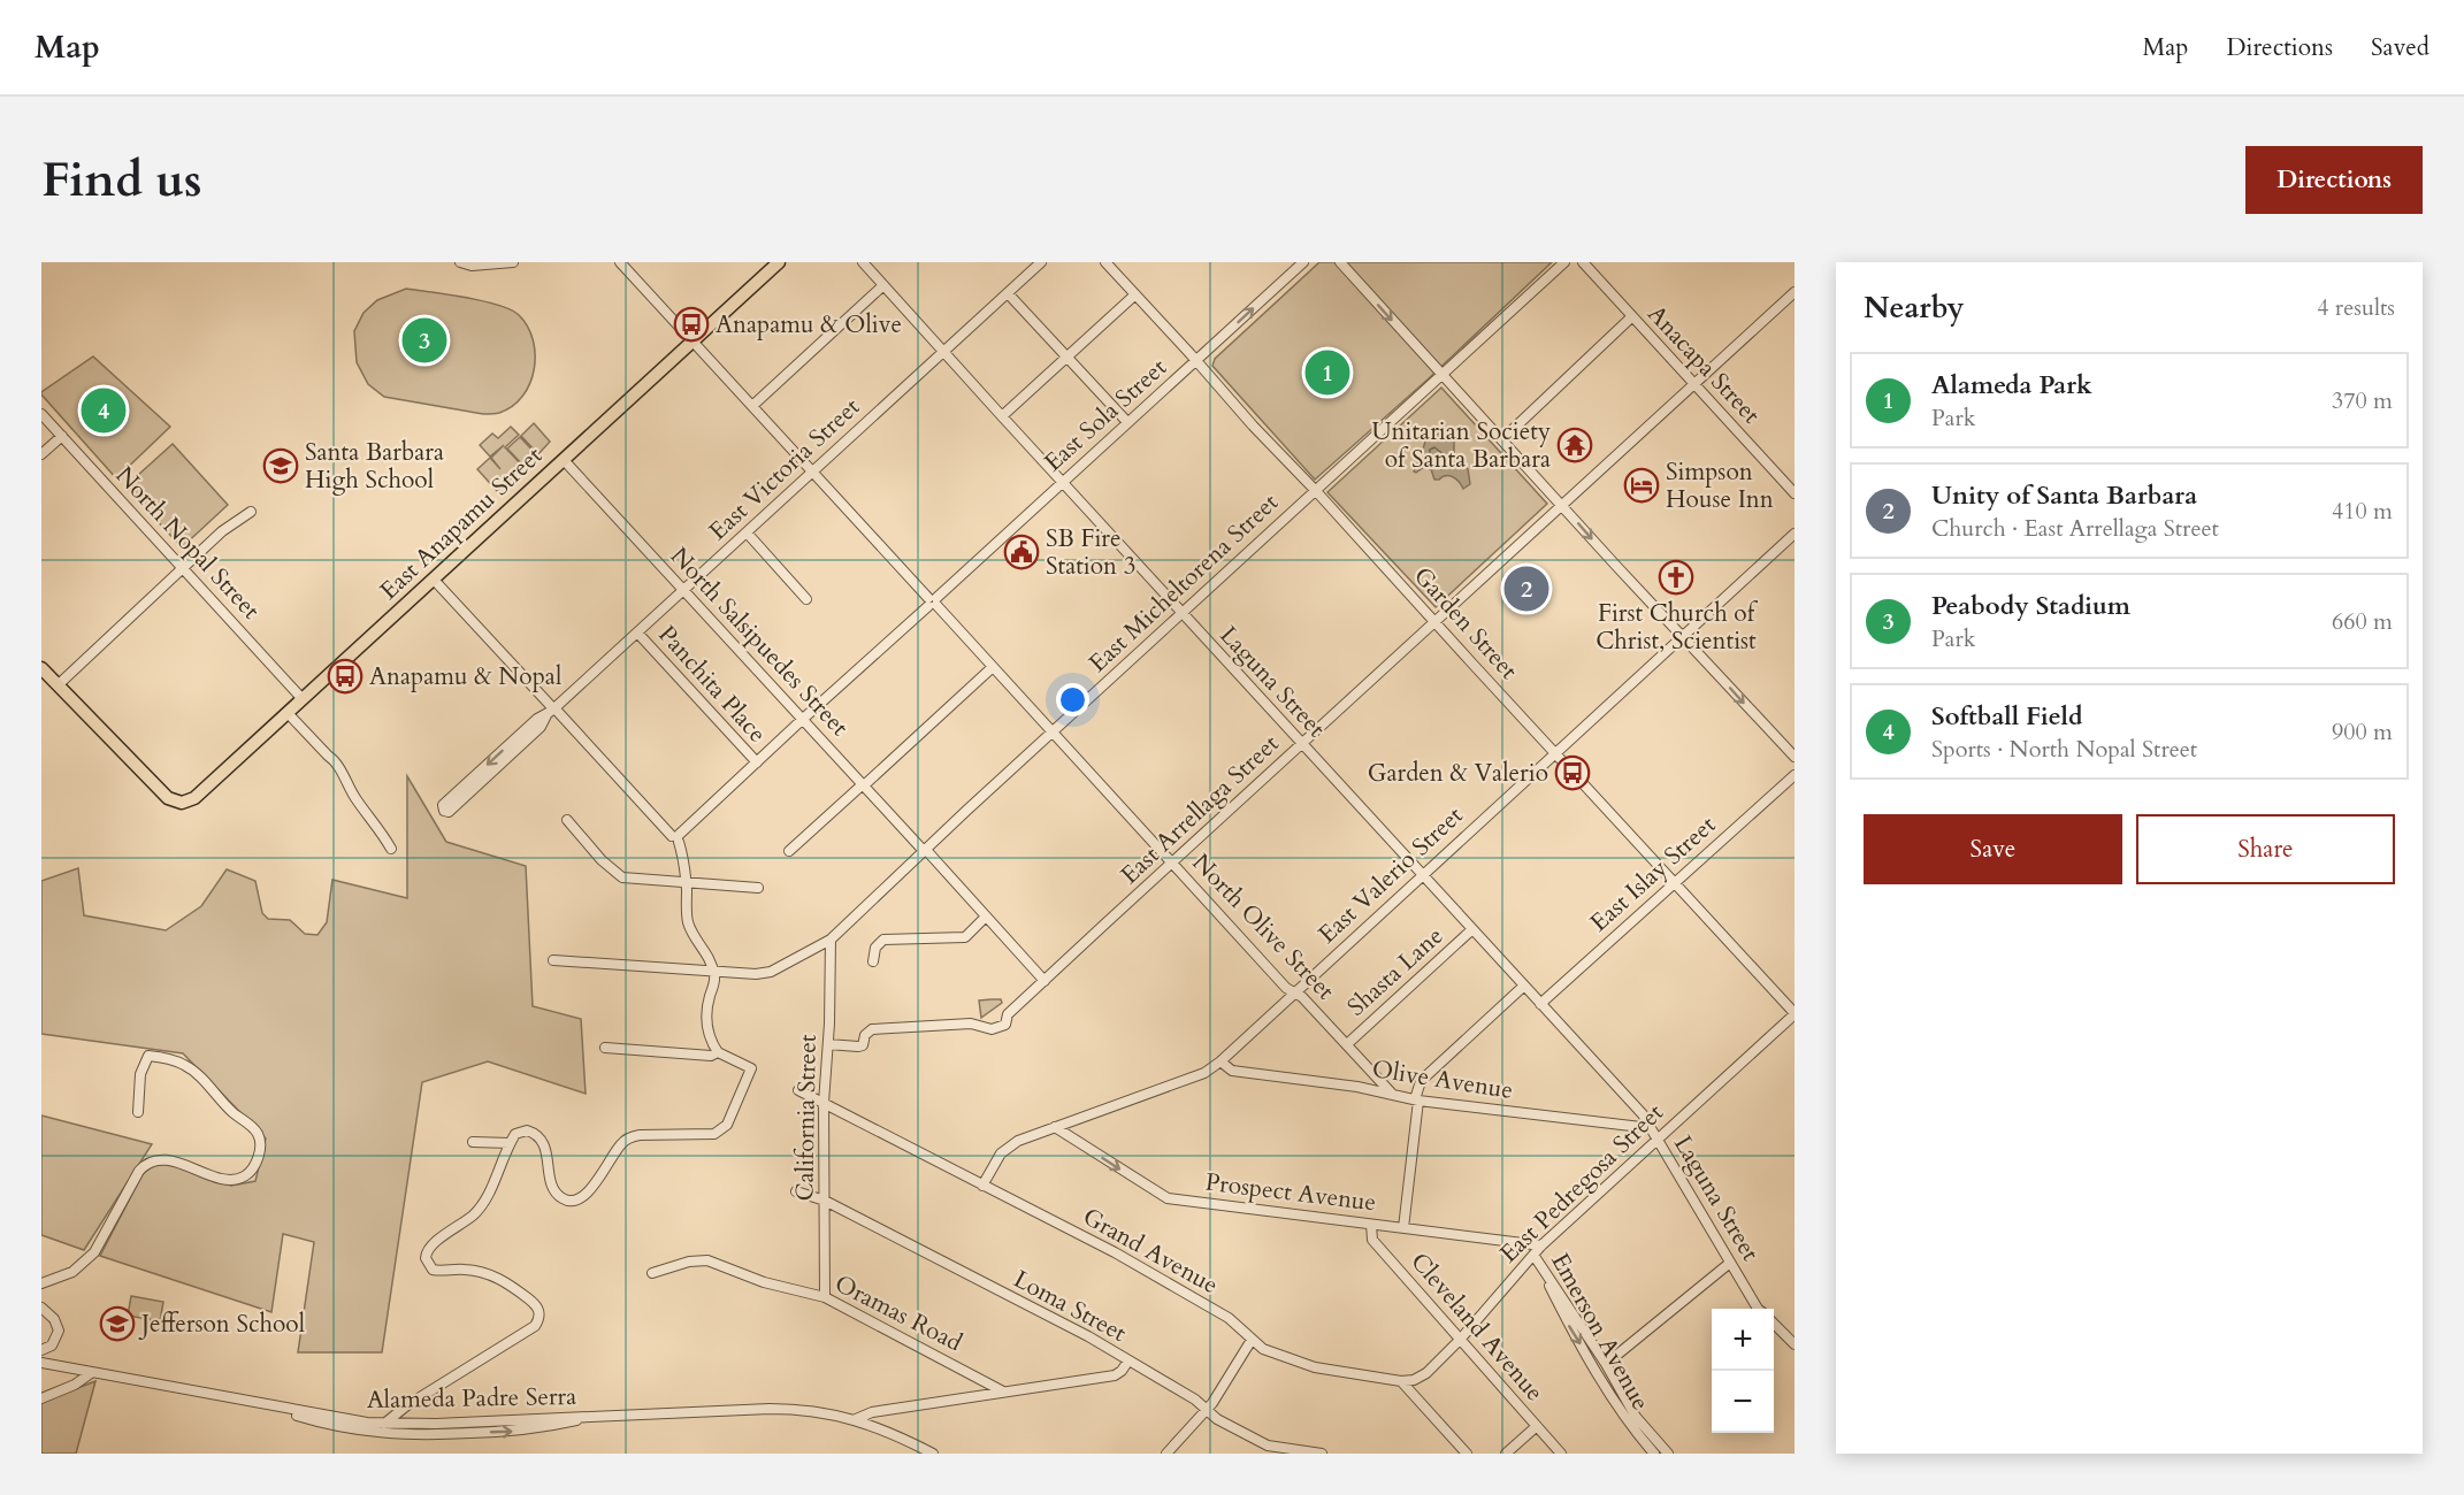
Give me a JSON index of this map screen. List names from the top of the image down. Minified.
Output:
{"streets":{"main road":["East Anapamu Street"],"street":["Anacapa Street","East Sola Street","East Victoria Street","North Nopal Street","East Micheltorena Street","Garden Street","North Salsipuedes Street","Laguna Street","Panchita Place","East Arrellaga Street","East Islay Street","East Valerio Street","North Olive Street","Shasta Lane","Olive Avenue","California Street","East Pedregosa Street","Prospect Avenue","Grand Avenue","Loma Street","Oramas Road","Cleveland Avenue","Emerson Avenue","Alameda Padre Serra"]},"crossings":[["Anacapa Street","East Arrellaga Street"],["East Sola Street","Garden Street"],["East Sola Street","North Salsipuedes Street"],["East Sola Street","Laguna Street"],["East Sola Street","Panchita Place"],["East Sola Street","North Olive Street"],["East Victoria Street","North Salsipuedes Street"],["East Victoria Street","Laguna Street"],["East Victoria Street","Panchita Place"],["East Victoria Street","North Olive Street"],["East Anapamu Street","North Nopal Street"],["East Anapamu Street","North Salsipuedes Street"],["East Anapamu Street","North Olive Street"],["East Micheltorena Street","Garden Street"],["East Micheltorena Street","North Salsipuedes Street"],["East Micheltorena Street","Laguna Street"],["East Micheltorena Street","North Olive Street"],["East Micheltorena Street","California Street"],["Garden Street","East Arrellaga Street"],["Garden Street","East Islay Street"],["Garden Street","East Valerio Street"],["Garden Street","East Pedregosa Street"],["North Salsipuedes Street","East Arrellaga Street"],["Laguna Street","East Arrellaga Street"],["Laguna Street","East Islay Street"],["Laguna Street","East Valerio Street"],["Laguna Street","Shasta Lane"],["Laguna Street","Olive Avenue"],["Laguna Street","East Pedregosa Street"],["East Arrellaga Street","North Olive Street"],["East Arrellaga Street","California Street"],["East Valerio Street","North Olive Street"],["East Valerio Street","Olive Avenue"],["East Valerio Street","Prospect Avenue"],["East Valerio Street","Grand Avenue"],["North Olive Street","Shasta Lane"],["North Olive Street","Olive Avenue"],["Olive Avenue","East Pedregosa Street"],["California Street","Grand Avenue"],["California Street","Loma Street"],["California Street","Oramas Road"],["East Pedregosa Street","Prospect Avenue"],["East Pedregosa Street","Grand Avenue"],["East Pedregosa Street","Cleveland Avenue"],["East Pedregosa Street","Emerson Avenue"],["Prospect Avenue","Cleveland Avenue"]],"one_way":["Prospect Avenue"],"places":{"bus stop":["Anapamu & Olive","Anapamu & Nopal","Garden & Valerio"],"temple":["Unitarian Society of Santa Barbara"],"school or university":["Santa Barbara High School","Jefferson School"],"hotel":["Simpson House Inn"],"public building":["SB Fire Station 3"],"church":["First Church of Christ, Scientist"]},"page":{"header":"Map","nav":["Map","Directions","Saved"],"buttons":["Directions",["Save","Share"]],"title":"Find us","heading":["Nearby","4 results"],"pins":["3","1","4","2"],"list":[{"mark":"1","name":"Alameda Park","note":"Park","value":"370 m"},{"mark":"2","name":"Unity of Santa Barbara","note":"Church · East Arrellaga Street","value":"410 m"},{"mark":"3","name":"Peabody Stadium","note":"Park","value":"660 m"},{"mark":"4","name":"Softball Field","note":"Sports · North Nopal Street","value":"900 m"}],"map_buttons":["+","−"]}}
